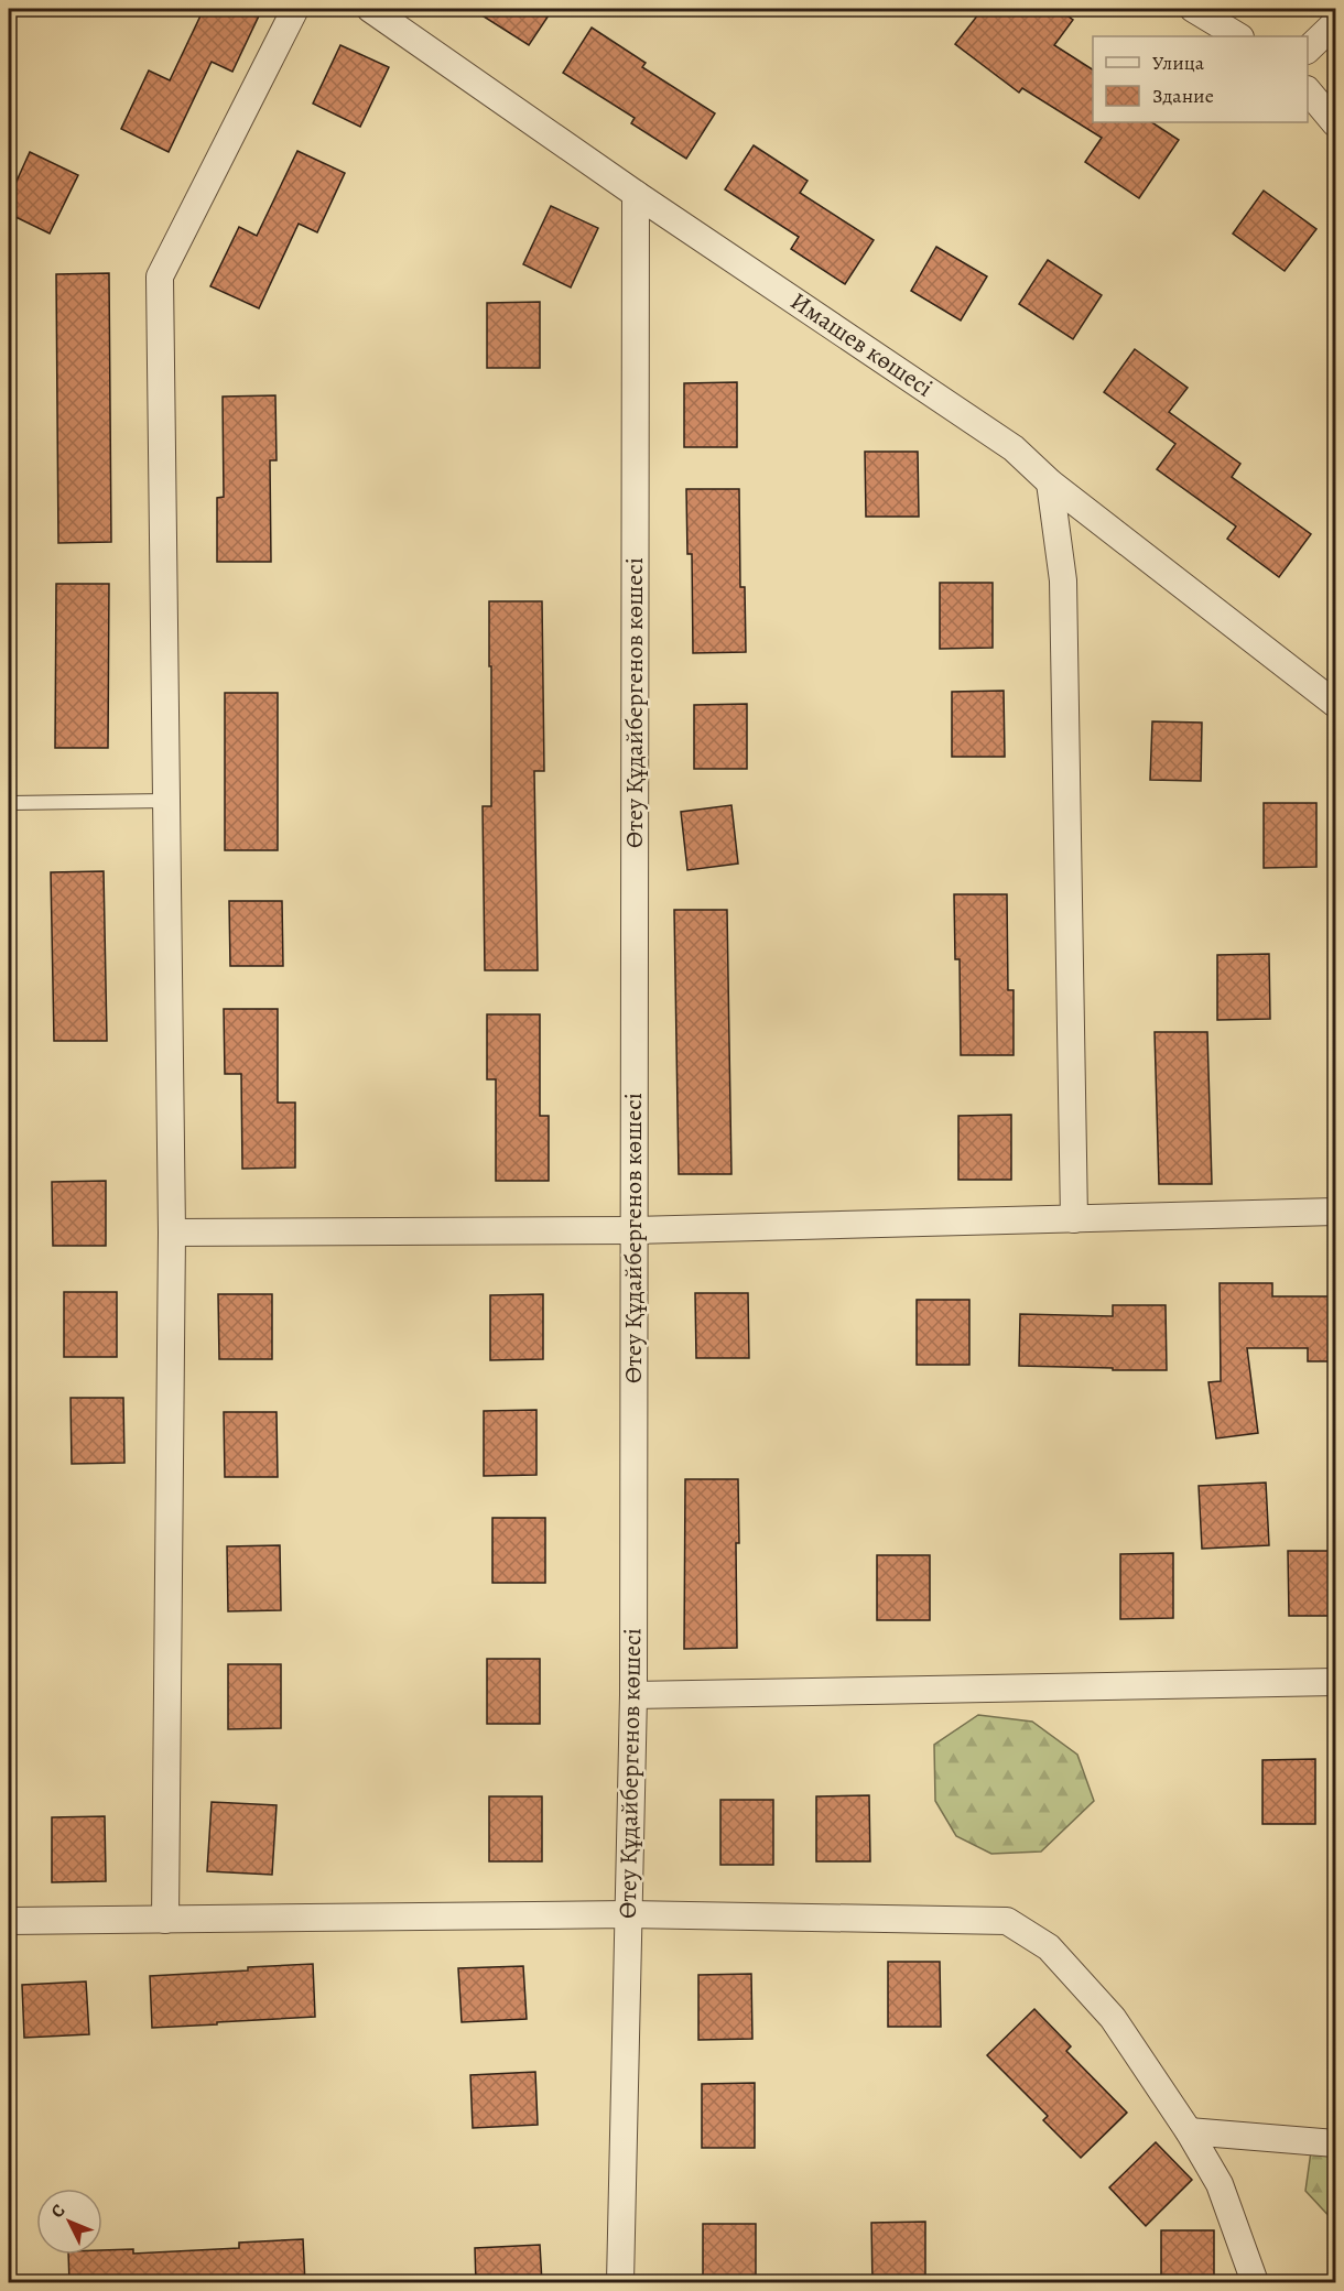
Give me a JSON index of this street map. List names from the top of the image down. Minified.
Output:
{"streets":{"street":["Имашев көшесі","Өтеу Құдайбергенов көшесі"]},"crossings":[["Имашев көшесі","Өтеу Құдайбергенов көшесі"]],"legend":["Улица","Здание"],"north":"top left"}
